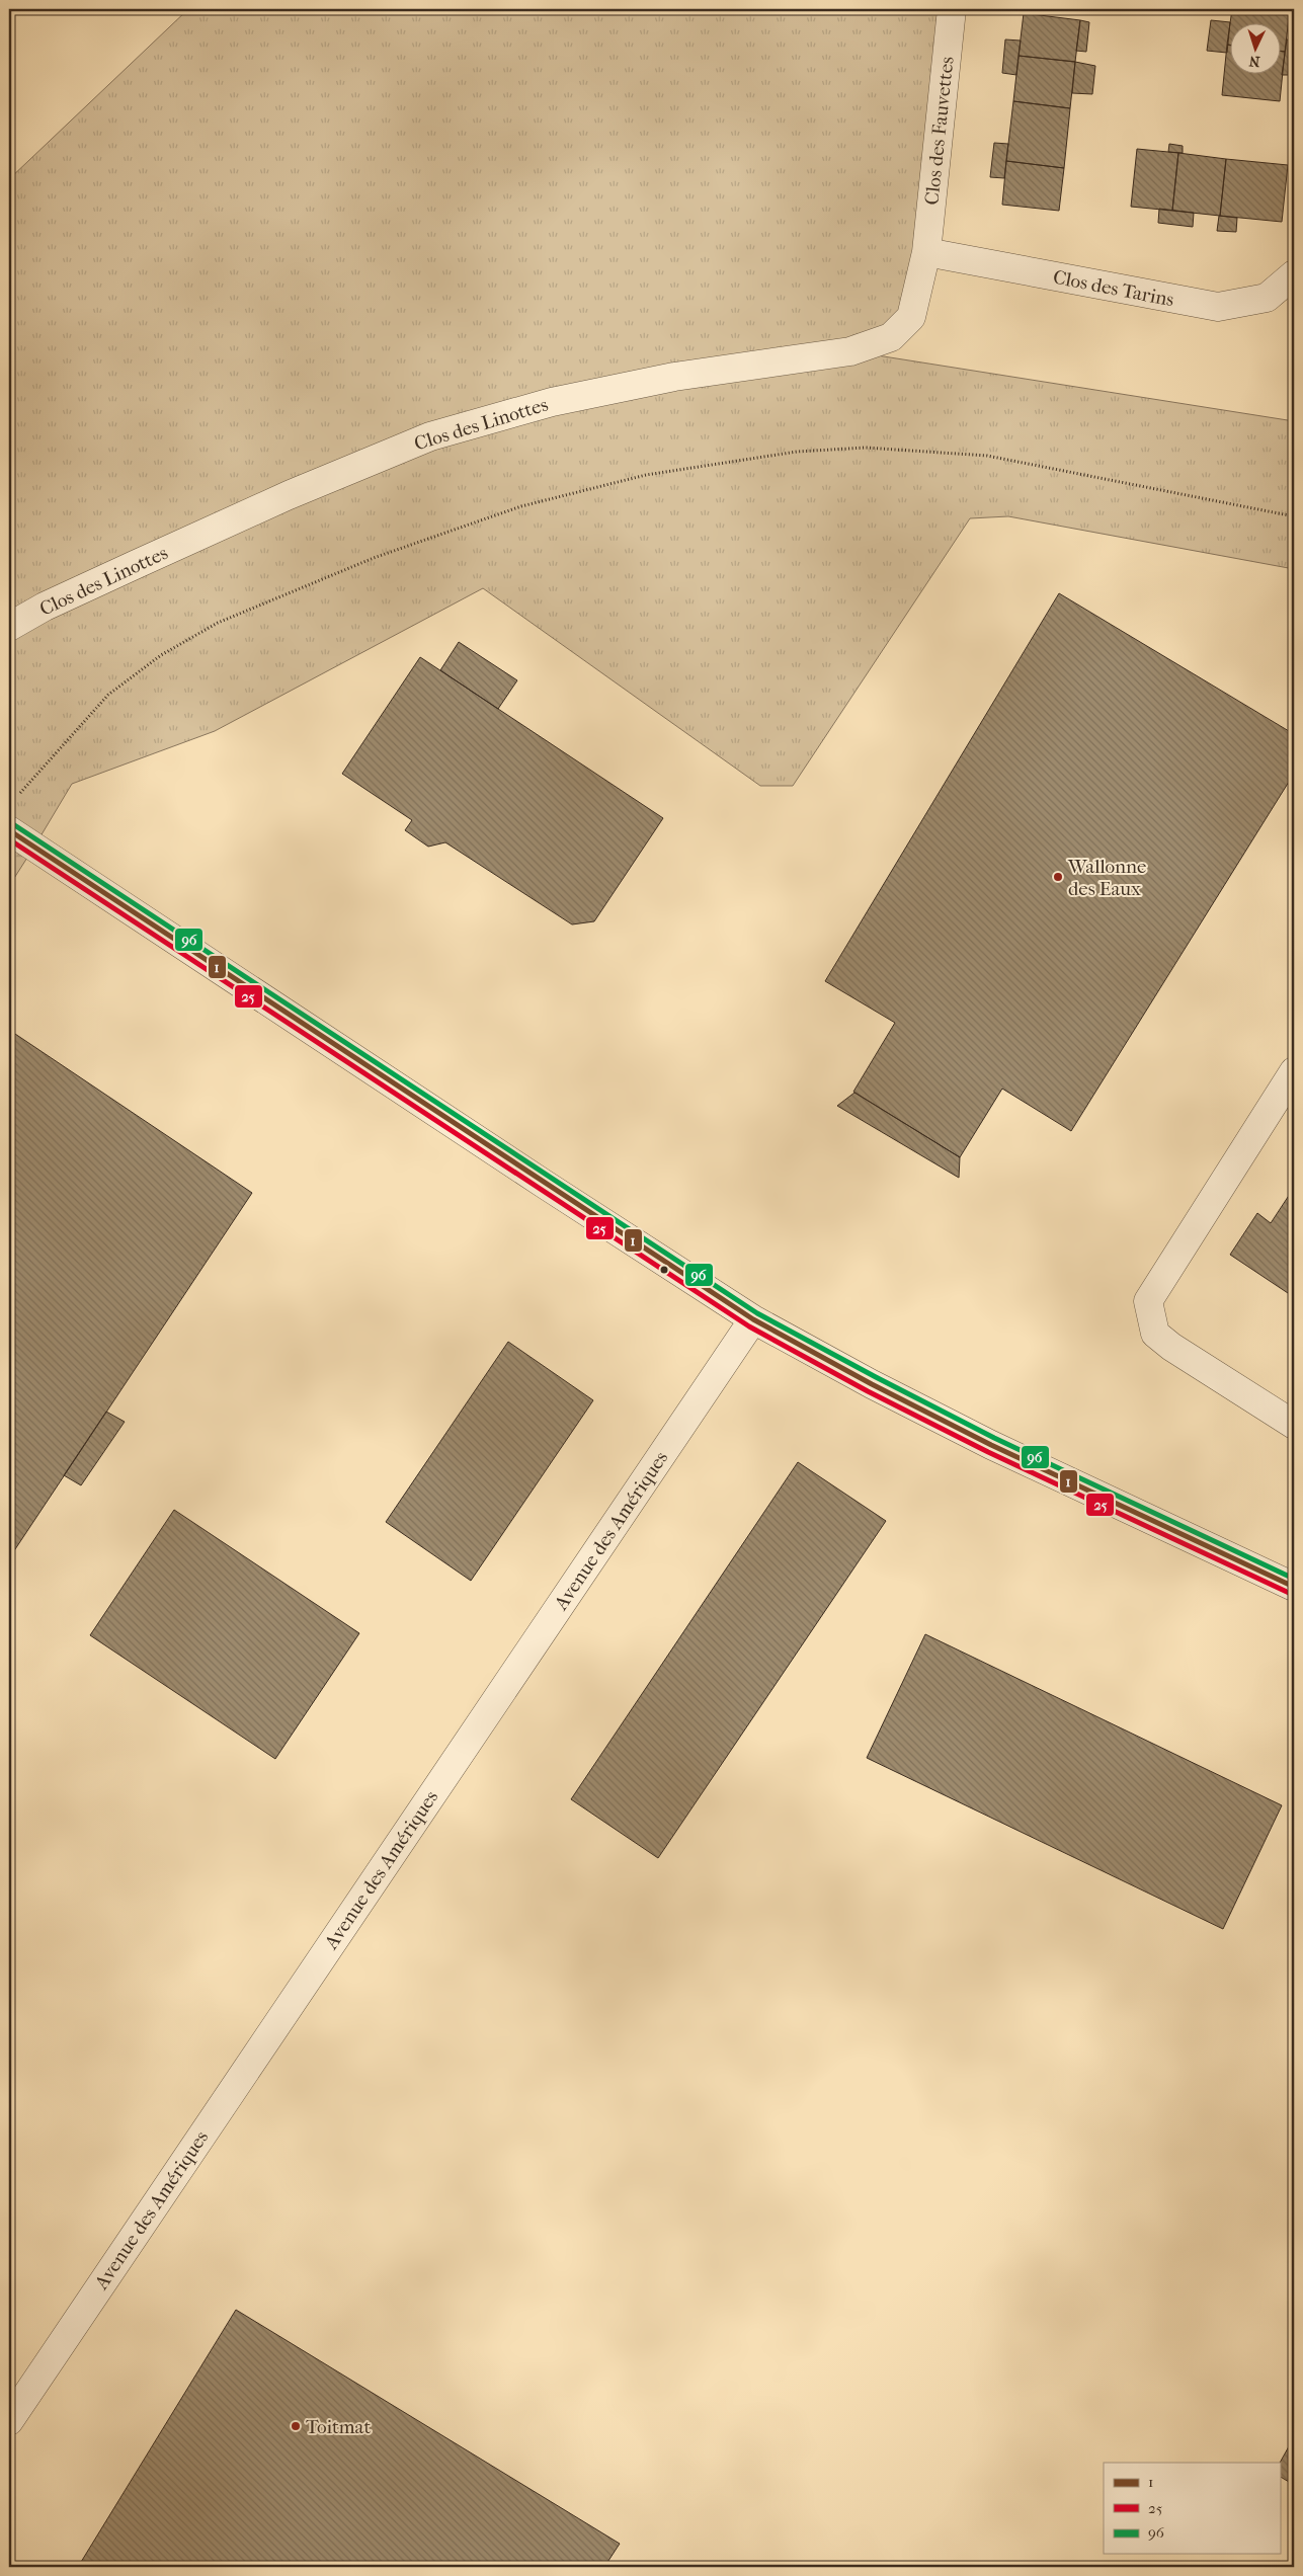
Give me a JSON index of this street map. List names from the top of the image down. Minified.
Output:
{"streets":{"street":["Clos des Fauvettes","Clos des Tarins","Clos des Linottes","Avenue des Amériques"]},"crossings":[["Clos des Fauvettes","Clos des Tarins"],["Clos des Fauvettes","Clos des Linottes"],["Clos des Tarins","Clos des Linottes"]],"places":["Wallonne des Eaux","Toitmat"],"lines":["transit line 96","transit line 1","transit line 25"],"legend":["1","25","96"],"north":"bottom"}
